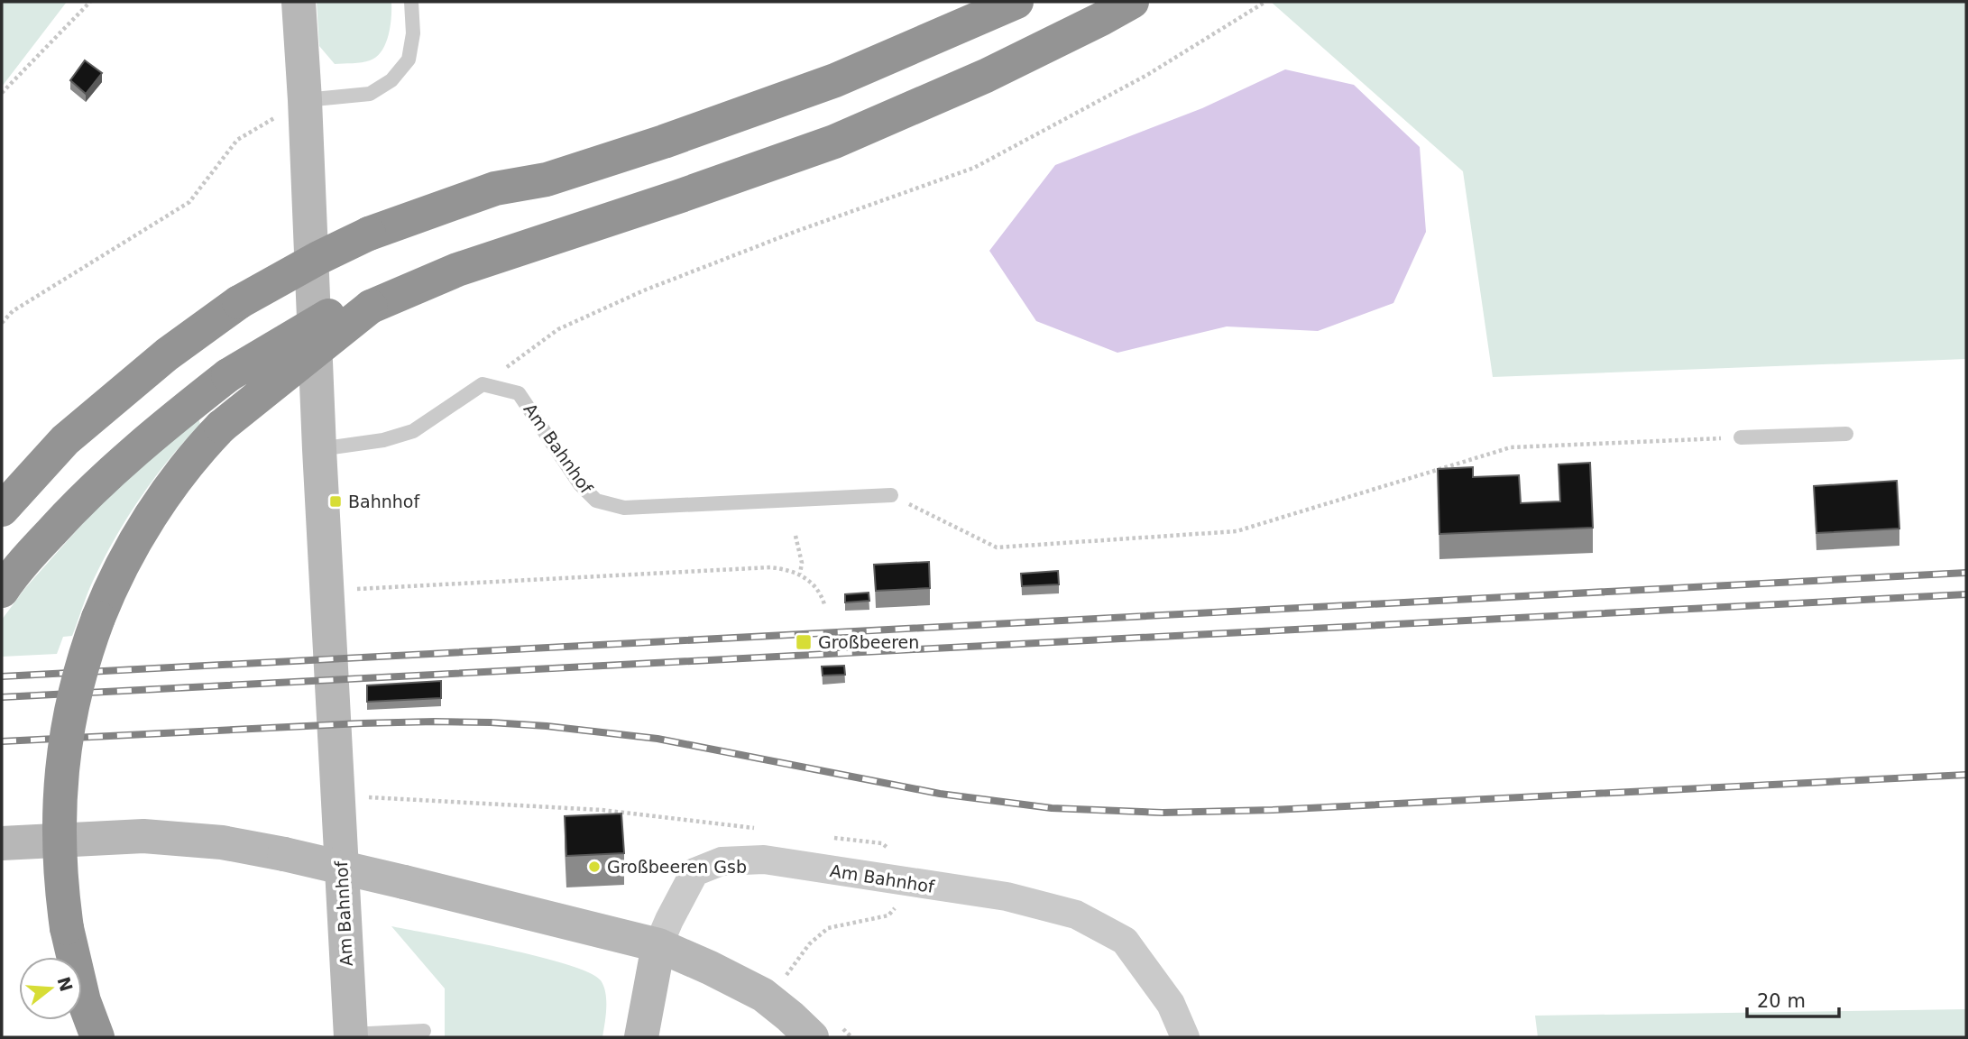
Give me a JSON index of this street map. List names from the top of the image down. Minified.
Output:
{"streets":{"street":["Am Bahnhof"]},"places":{"transit":["Bahnhof","Großbeeren"],"other":["Großbeeren Gsb"]},"scale_bar":"20 m","north":"right"}
